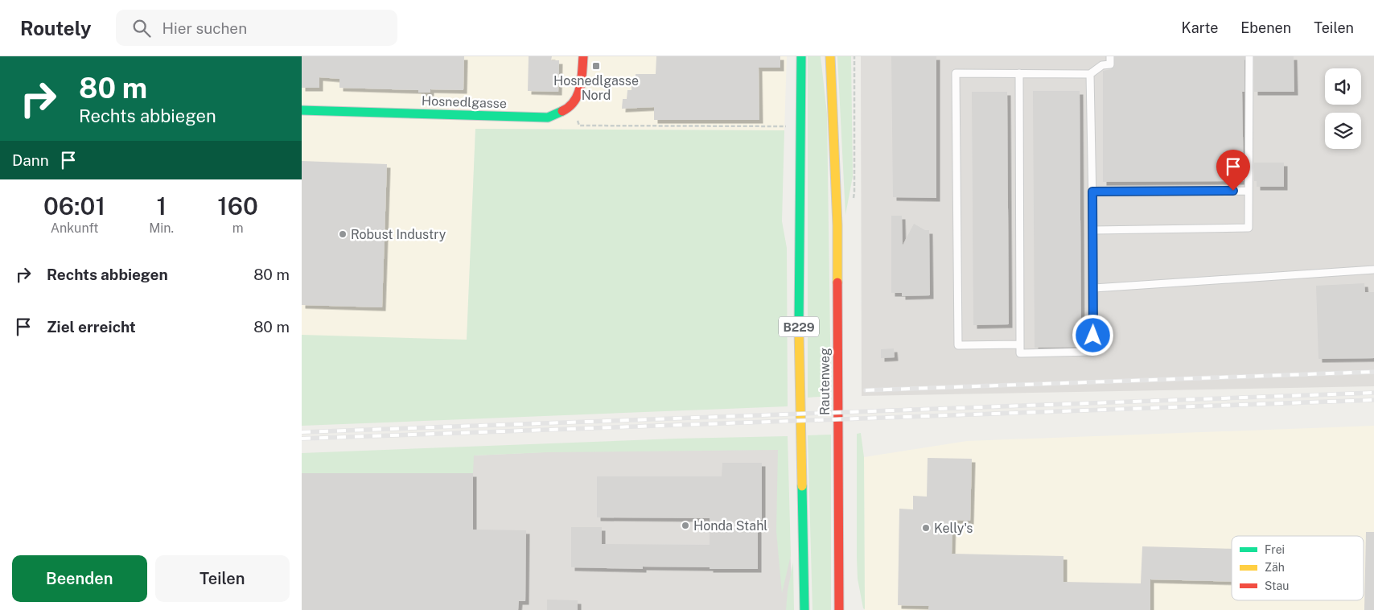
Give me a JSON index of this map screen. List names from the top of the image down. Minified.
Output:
{"streets":{"main road":["Hosnedlgasse","B229","Rautenweg"]},"places":{"transit":["Hosnedlgasse Nord"],"other":["Robust Industry","Honda Stahl","Kelly's"]},"legend":["Frei","Zäh","Stau"],"page":{"header":"Routely","search":"Hier suchen","nav":["Karte","Ebenen","Teilen"],"turn":["80 m","Rechts abbiegen"],"then":"Dann","eta":["06:01","Ankunft","1","Min.","160","m"],"list":[{"name":"Rechts abbiegen","value":"80 m"},{"name":"Ziel erreicht","value":"80 m"}],"buttons":["Beenden","Teilen"]}}
